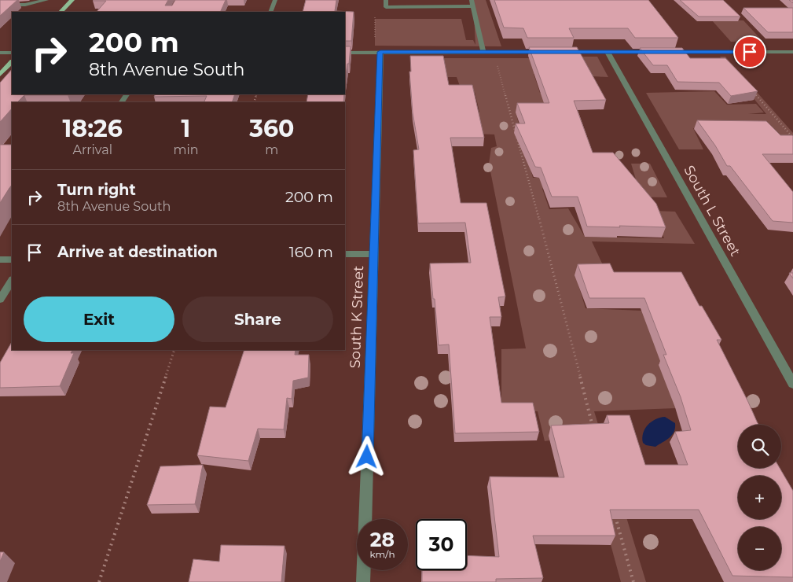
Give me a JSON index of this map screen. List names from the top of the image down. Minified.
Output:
{"streets":{"street":["South L Street","South K Street"]},"page":{"turn":["200 m","8th Avenue South"],"eta":["18:26","Arrival","1","min","360","m"],"list":[{"name":"Turn right","note":"8th Avenue South","value":"200 m"},{"name":"Arrive at destination","value":"160 m"}],"buttons":["Exit","Share"],"map_buttons":["+","−"],"speed":"28 km/h","limit":"30"}}
